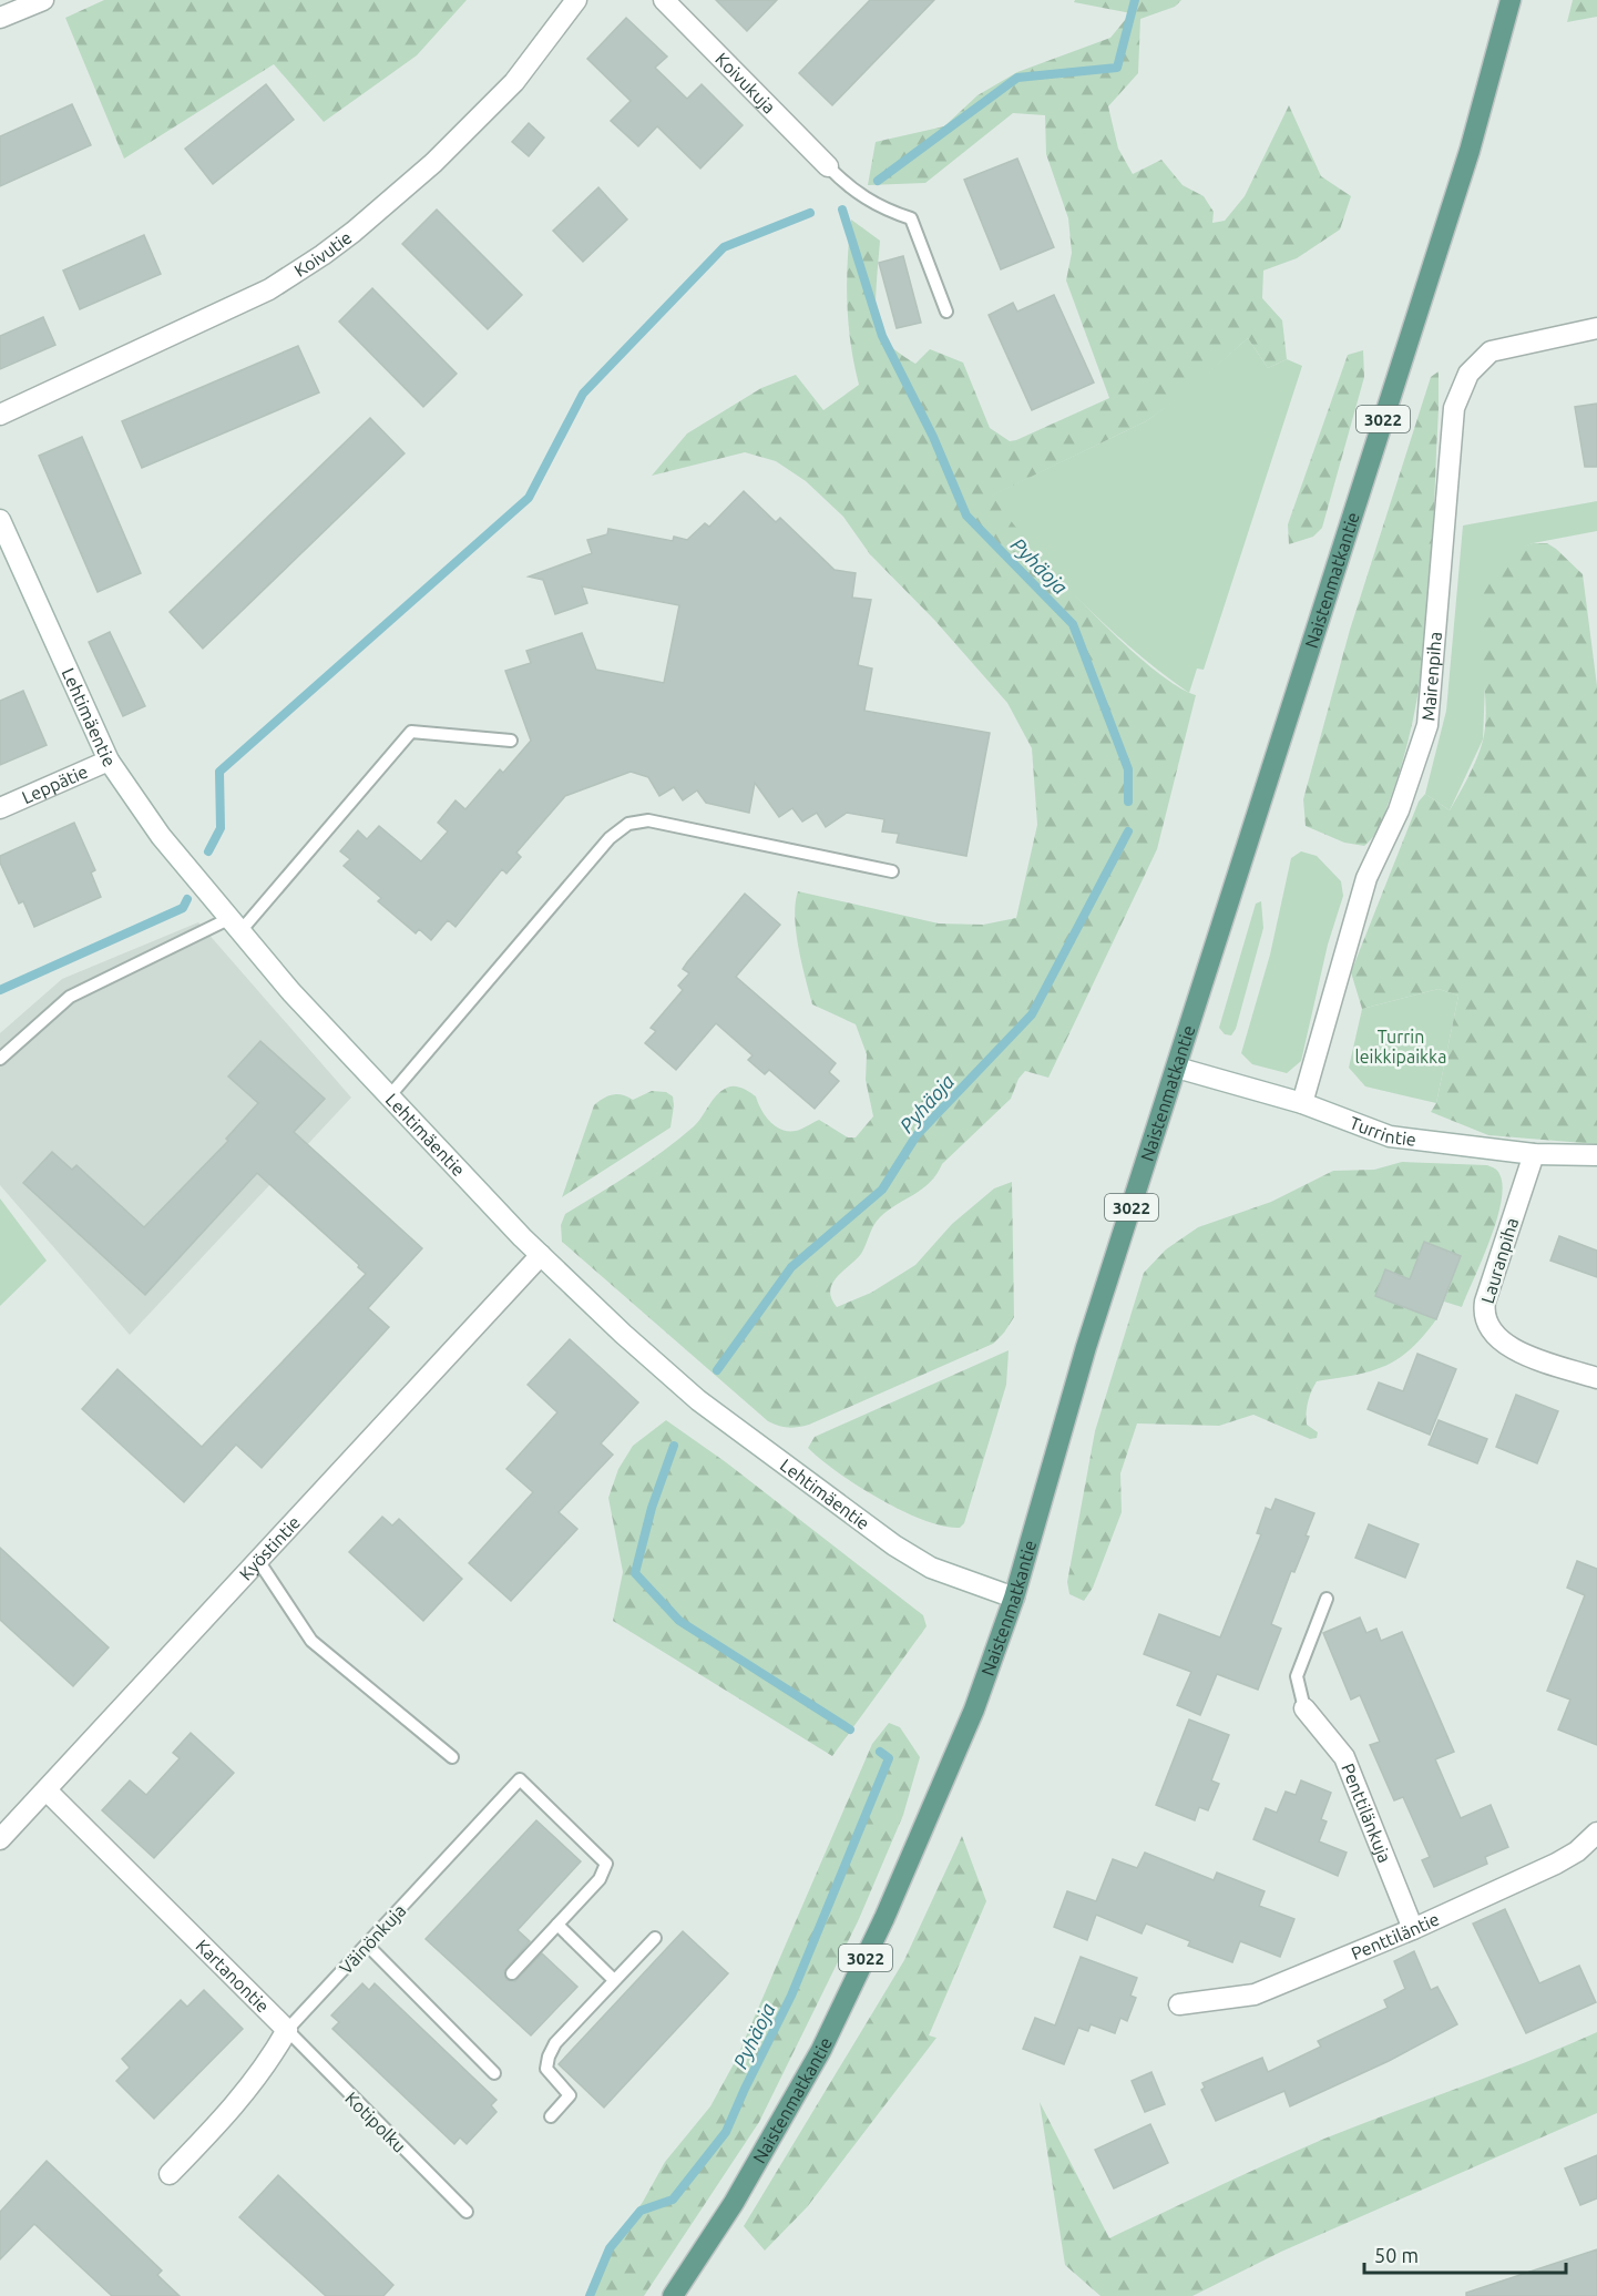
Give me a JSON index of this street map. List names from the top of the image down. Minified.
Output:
{"streets":{"main road":["3022","Naistenmatkantie"],"street":["Koivukuja","Koivutie","Mairenpiha","Lehtimäentie","Leppätie","Turrintie","Lauranpiha","Kyöstintie","Penttilänkuja","Penttiläntie","Kartanontie"],"lane":["Väinönkuja","Kotipolku"]},"crossings":[["Naistenmatkantie","Lehtimäentie"],["Naistenmatkantie","Turrintie"],["Mairenpiha","Turrintie"],["Lehtimäentie","Leppätie"],["Lehtimäentie","Kyöstintie"],["Turrintie","Lauranpiha"],["Kyöstintie","Kartanontie"],["Penttilänkuja","Penttiläntie"],["Väinönkuja","Kartanontie"],["Väinönkuja","Kotipolku"],["Kartanontie","Kotipolku"]],"water":["Pyhäoja"],"parks":["Turrin leikkipaikka"],"scale_bar":"50 m"}
